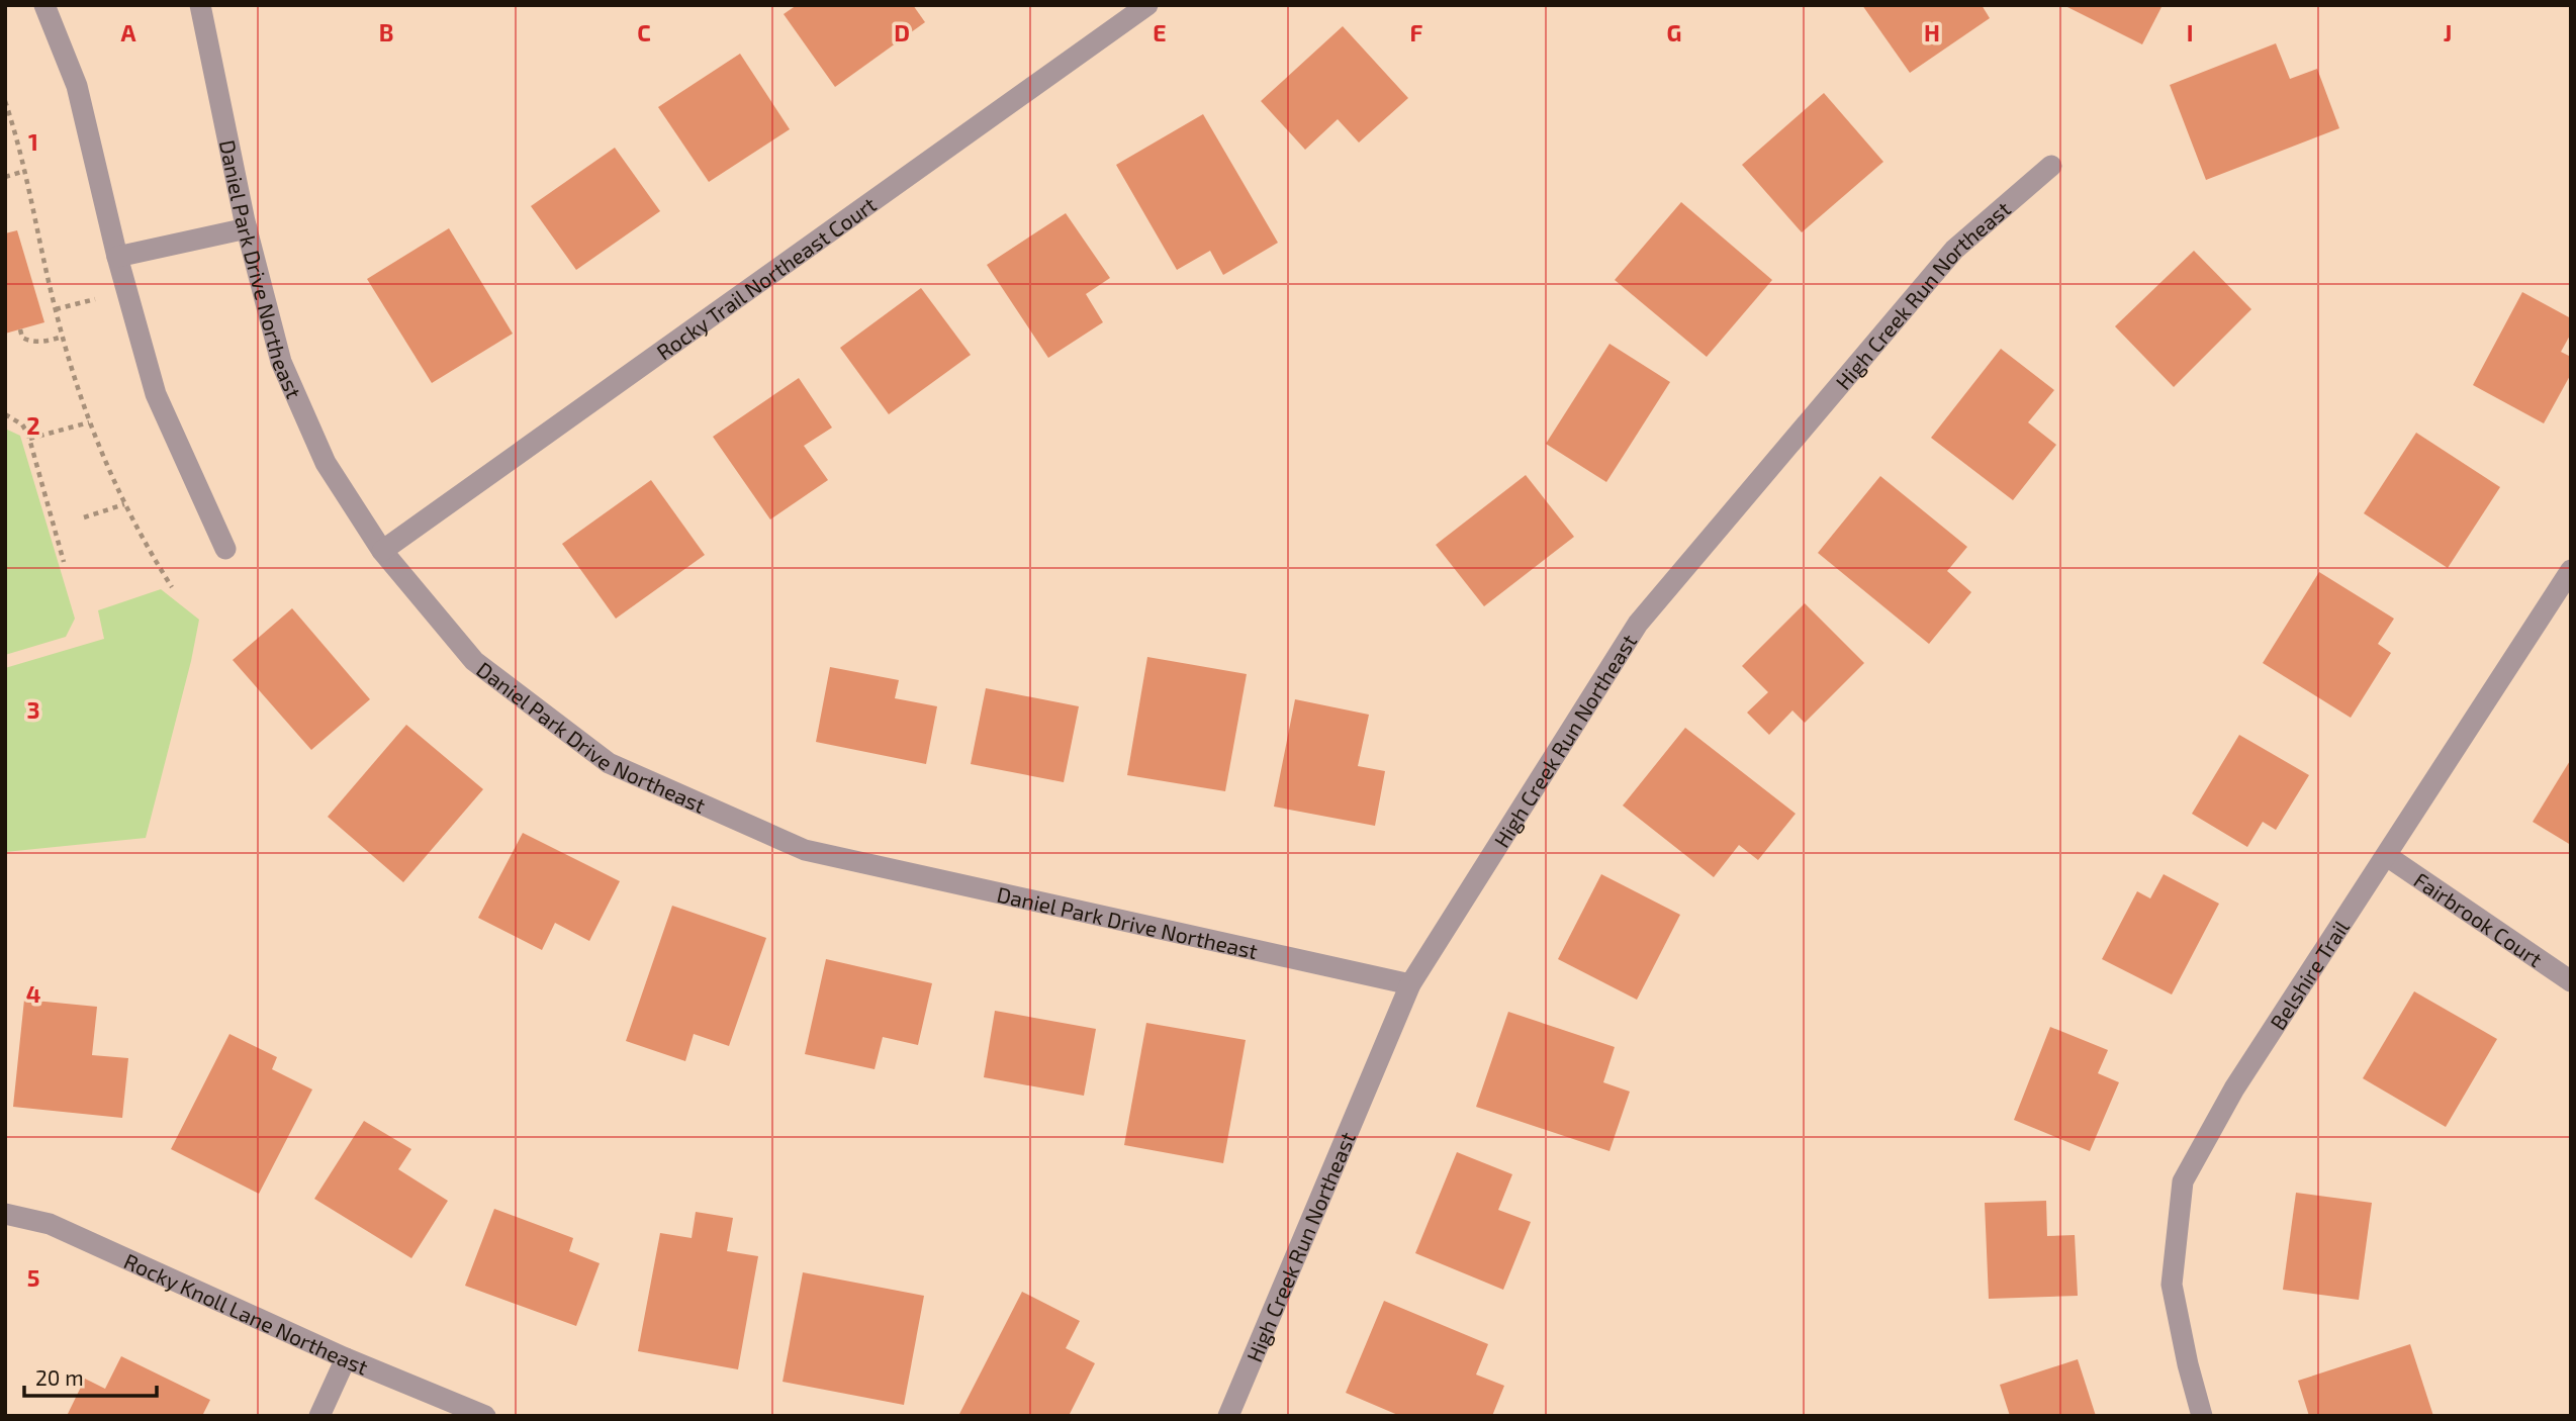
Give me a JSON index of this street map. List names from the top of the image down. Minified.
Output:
{"streets":{"street":["Daniel Park Drive Northeast","Rocky Trail Northeast Court","High Creek Run Northeast","Fairbrook Court","Belshire Trail","Rocky Knoll Lane Northeast"]},"crossings":[["Daniel Park Drive Northeast","Rocky Trail Northeast Court"],["Daniel Park Drive Northeast","High Creek Run Northeast"],["Fairbrook Court","Belshire Trail"]],"scale_bar":"20 m","grid":{"columns":["A","B","C","D","E","F","G","H","I","J"],"rows":["1","2","3","4","5"]}}
